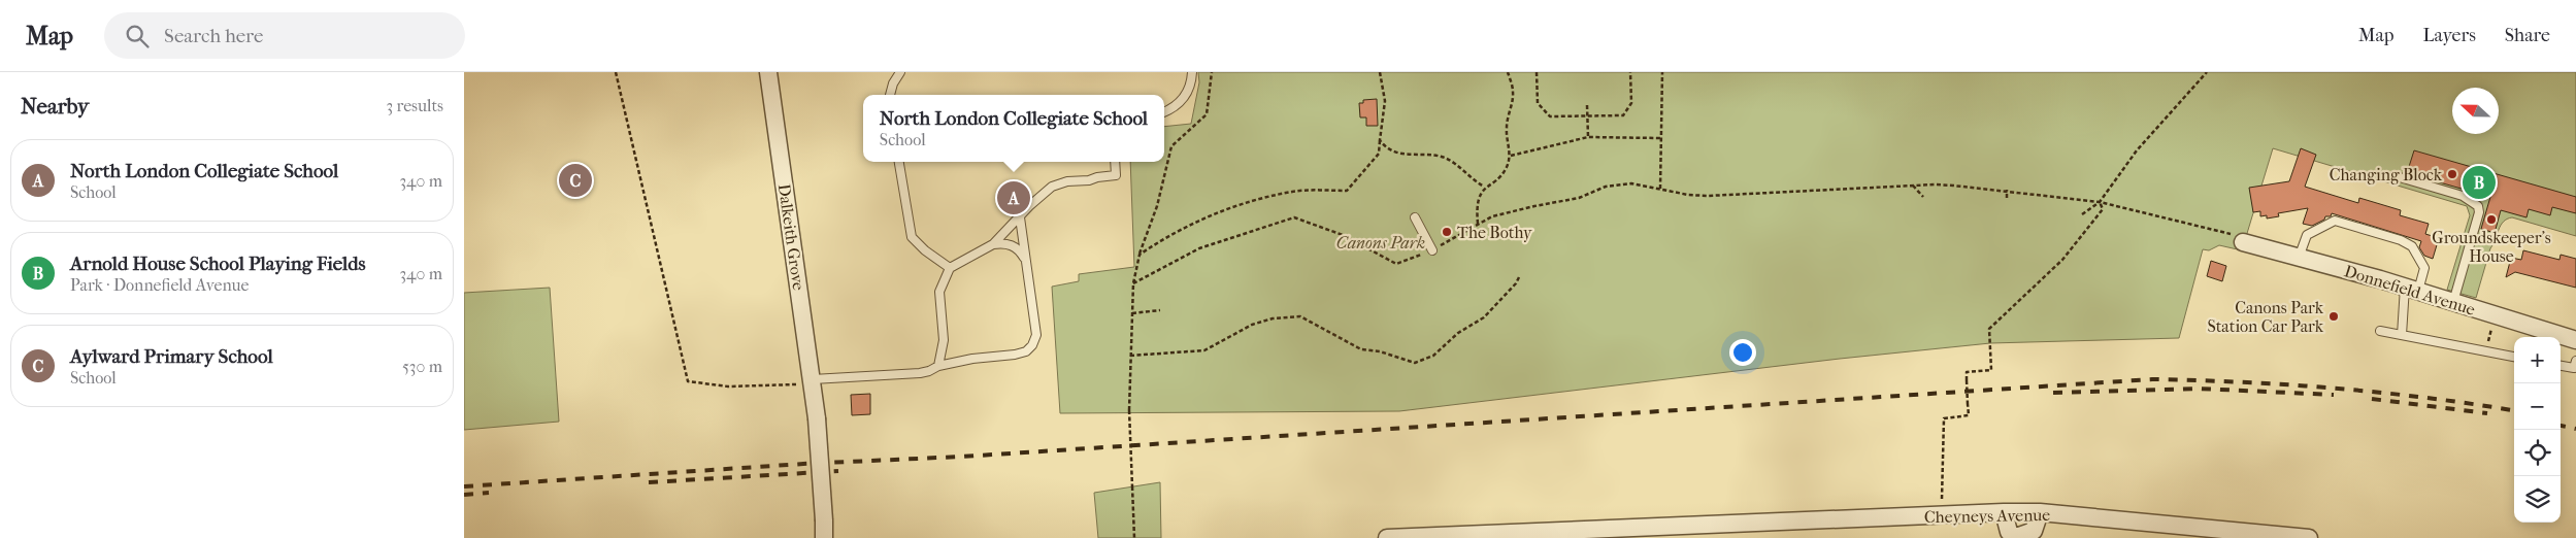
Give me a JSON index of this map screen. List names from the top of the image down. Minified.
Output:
{"streets":{"street":["Dalkeith Grove","Donnefield Avenue","Cheyneys Avenue"]},"parks":["Canons Park"],"places":["Changing Block","Groundskeeper's House","The Bothy","Canons Park Station Car Park"],"north":"left","page":{"header":"Map","search":"Search here","nav":["Map","Layers","Share"],"heading":["Nearby","3 results"],"popup":["North London Collegiate School","School"],"list":[{"mark":"A","name":"North London Collegiate School","note":"School","value":"340 m"},{"mark":"B","name":"Arnold House School Playing Fields","note":"Park · Donnefield Avenue","value":"340 m"},{"mark":"C","name":"Aylward Primary School","note":"School","value":"530 m"}],"pins":["C","B","A"],"map_buttons":["+","−"]}}
